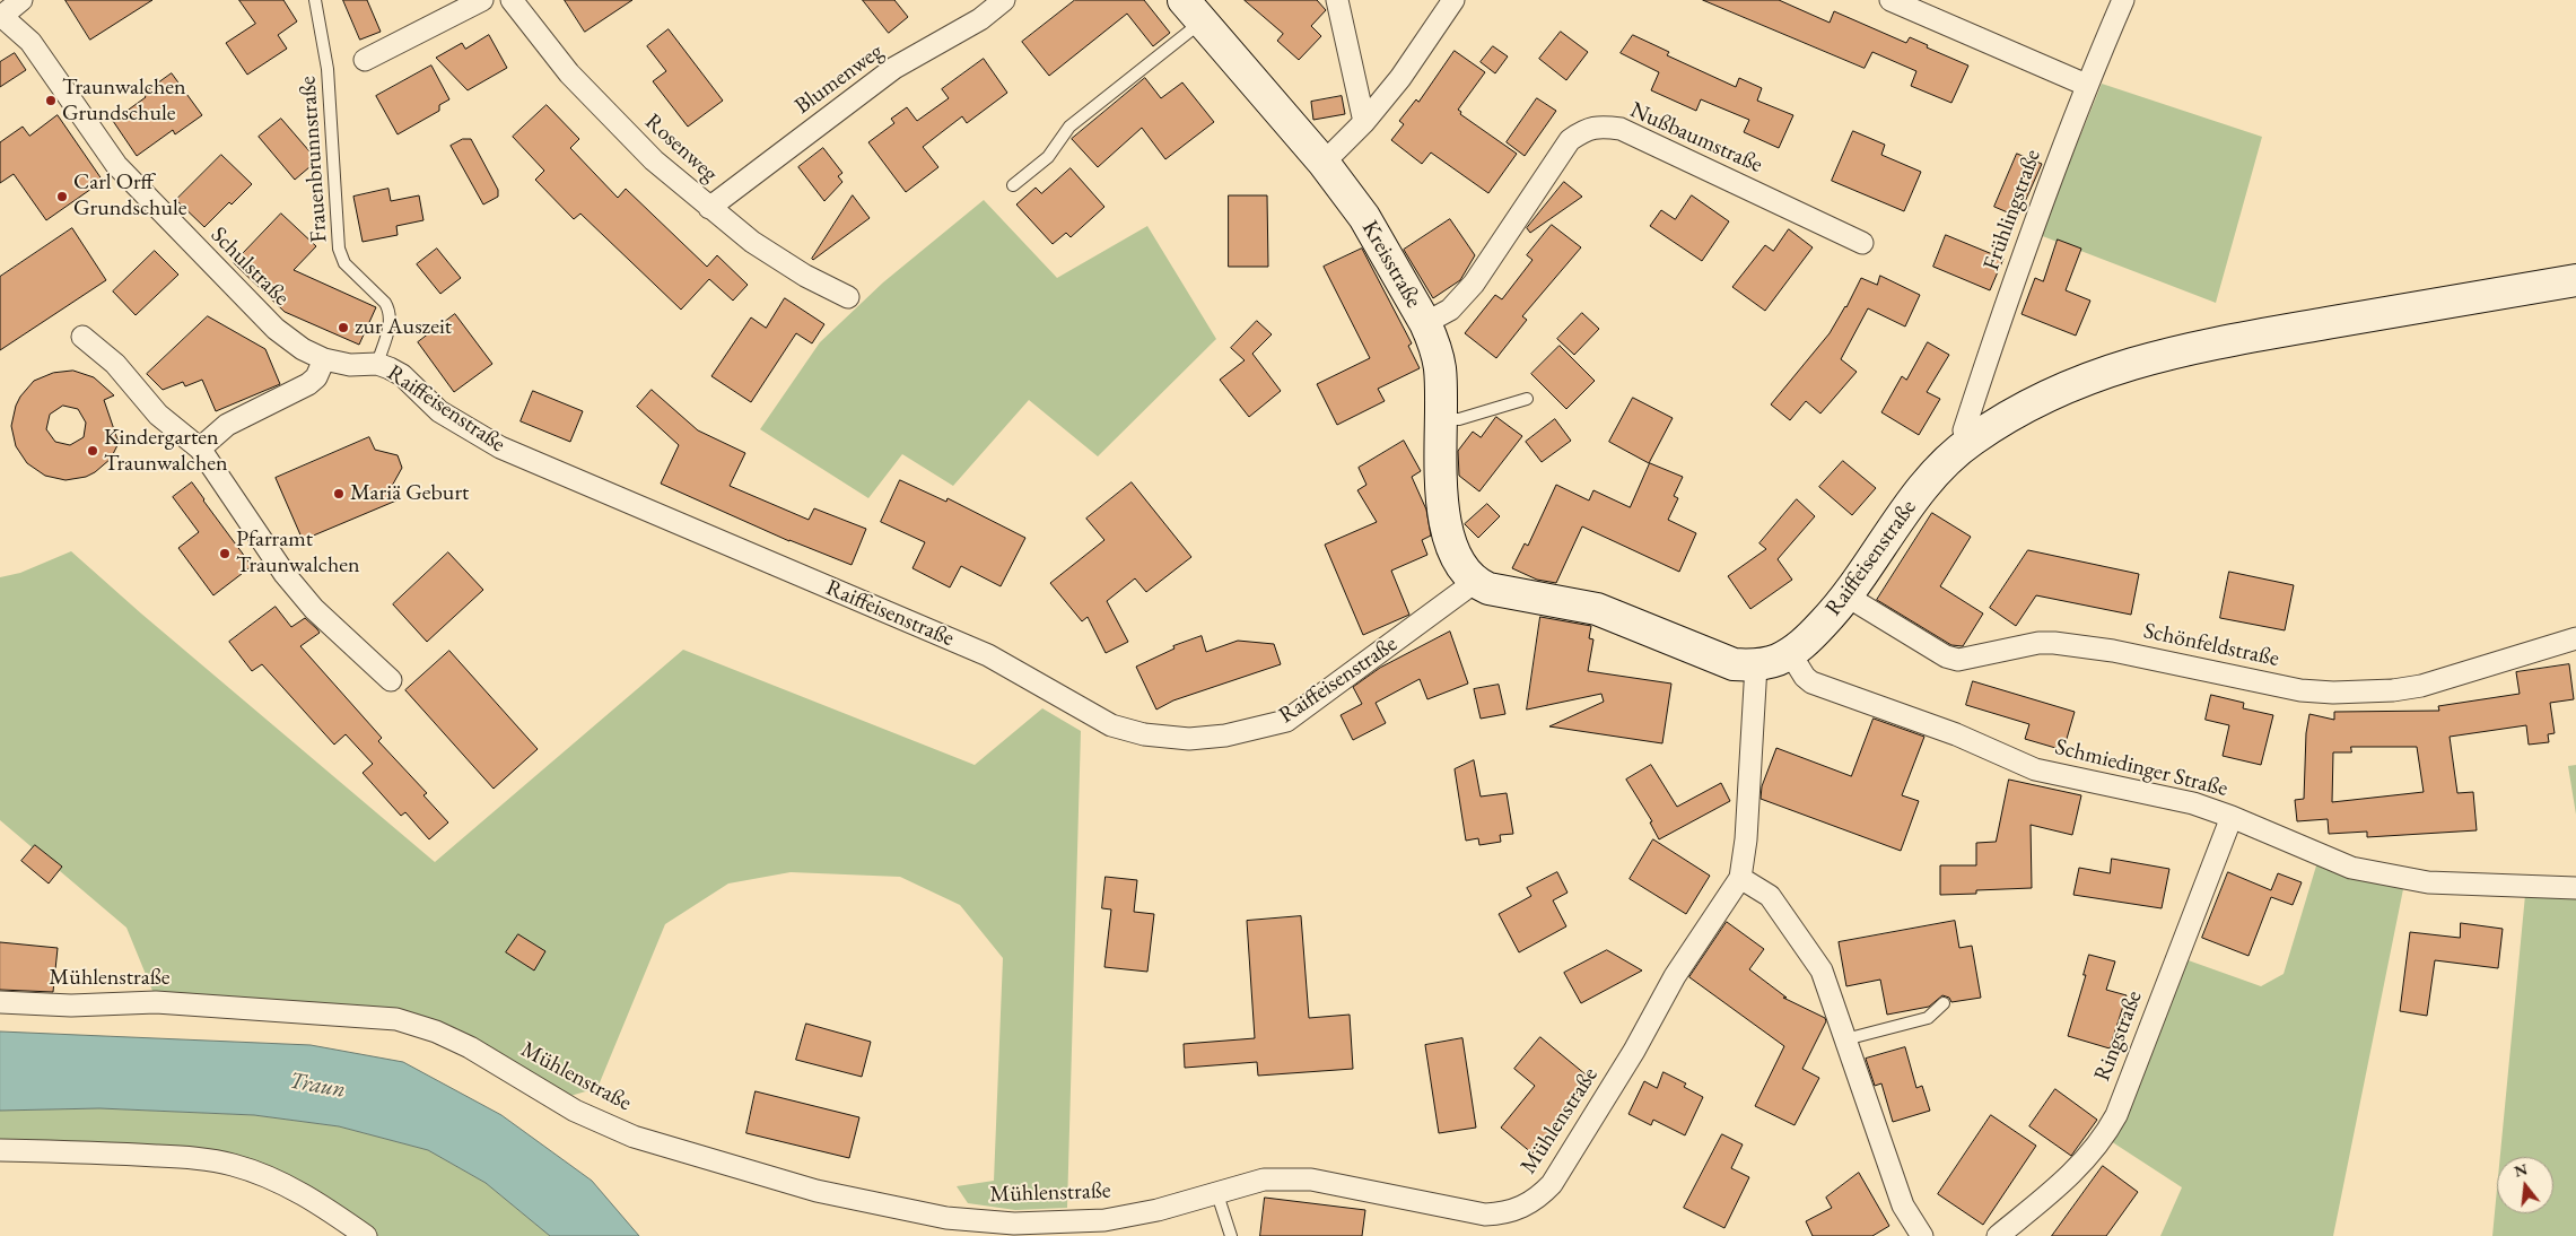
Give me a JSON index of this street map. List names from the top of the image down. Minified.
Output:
{"streets":{"street":["Blumenweg","Nußbaumstraße","Rosenweg","Frühlingstraße","Kreisstraße","Schulstraße","Raiffeisenstraße","Schönfeldstraße","Schmiedinger Straße","Mühlenstraße","Ringstraße"],"lane":["Frauenbrunnstraße"]},"crossings":[["Blumenweg","Rosenweg"],["Nußbaumstraße","Kreisstraße"],["Frauenbrunnstraße","Raiffeisenstraße"],["Frühlingstraße","Raiffeisenstraße"],["Kreisstraße","Raiffeisenstraße"],["Schulstraße","Raiffeisenstraße"],["Raiffeisenstraße","Schönfeldstraße"],["Raiffeisenstraße","Schmiedinger Straße"],["Raiffeisenstraße","Mühlenstraße"],["Schmiedinger Straße","Ringstraße"]],"water":["Traun"],"places":["Traunwalchen Grundschule","Carl Orff Grundschule","zur Auszeit","Kindergarten Traunwalchen","Mariä Geburt","Pfarramt Traunwalchen"],"north":"top"}
